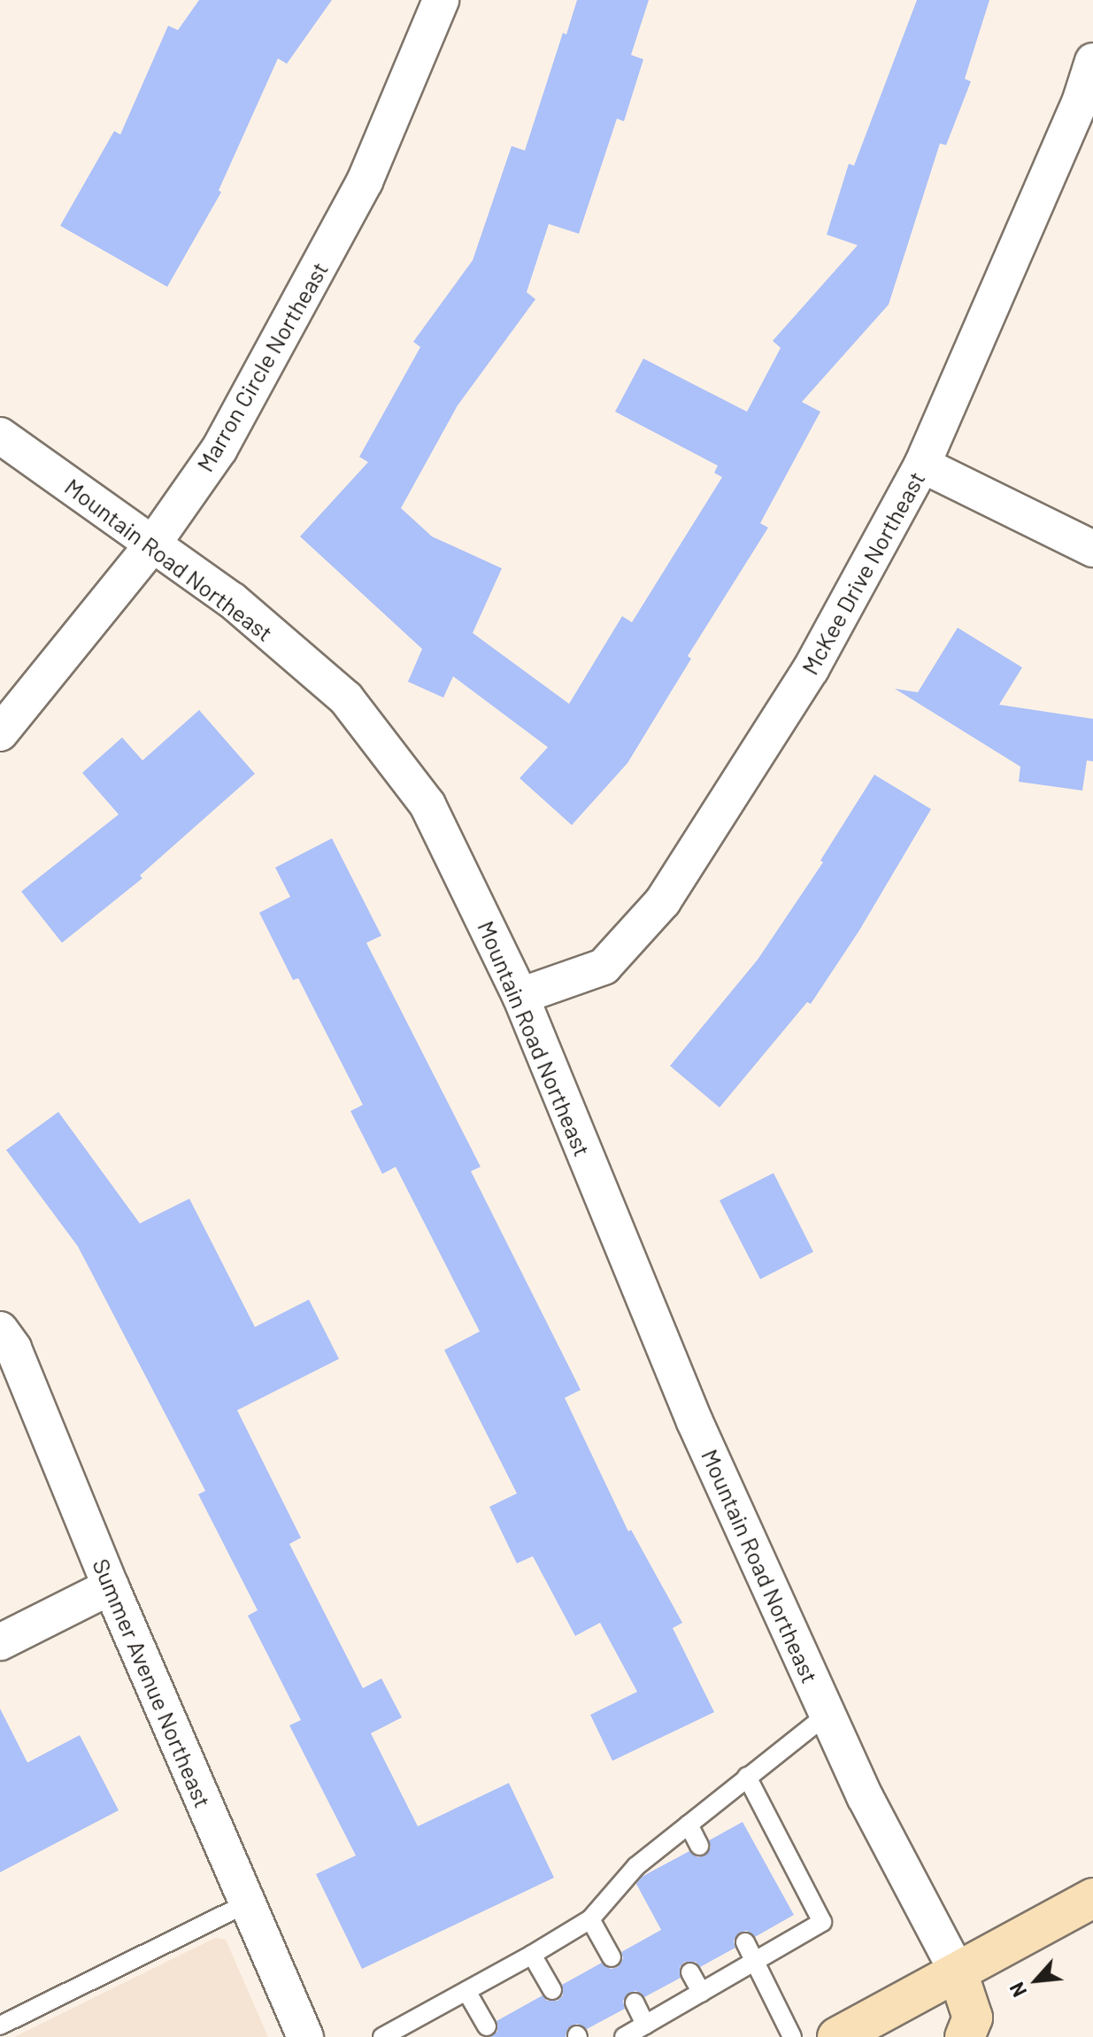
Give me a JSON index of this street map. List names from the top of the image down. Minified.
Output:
{"streets":{"street":["Marron Circle Northeast","Mountain Road Northeast","McKee Drive Northeast","Summer Avenue Northeast"]},"crossings":[["Marron Circle Northeast","Mountain Road Northeast"],["Mountain Road Northeast","McKee Drive Northeast"]],"north":"bottom left"}
